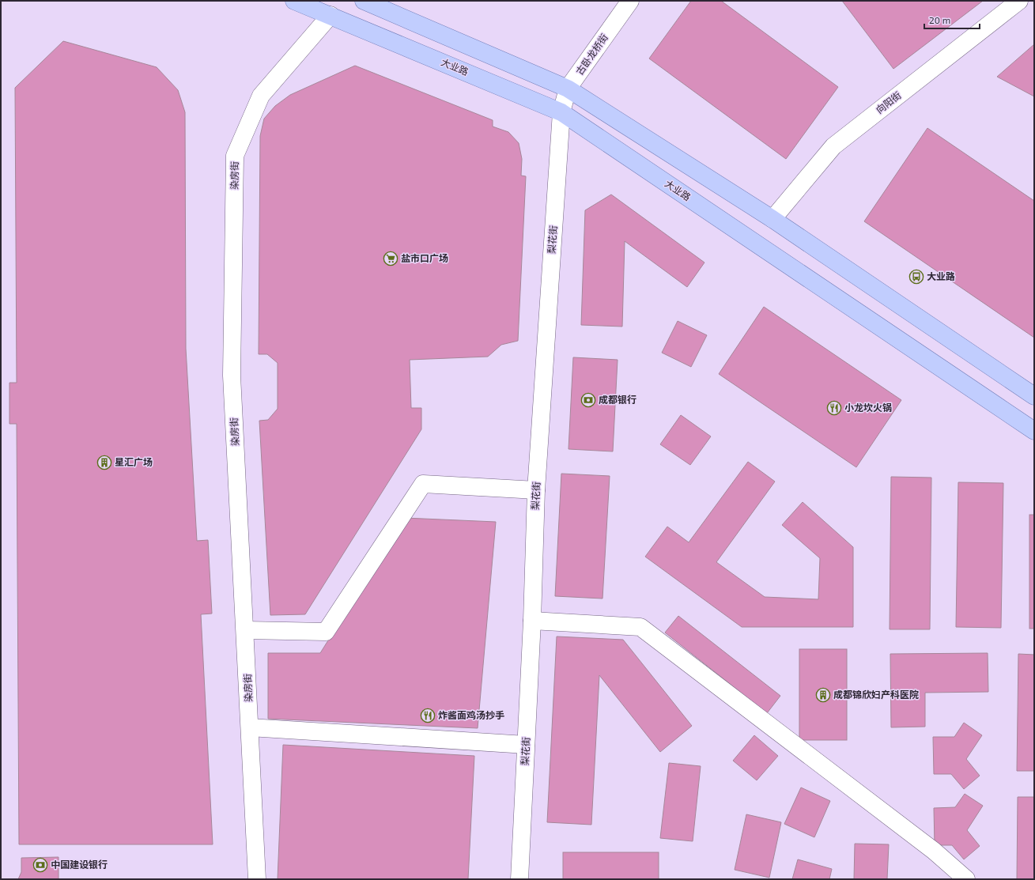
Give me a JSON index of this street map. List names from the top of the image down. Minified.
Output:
{"streets":{"main road":["大业路"],"street":["古卧龙桥街","向阳街","染房街","梨花街"]},"crossings":[["古卧龙桥街","大业路"],["古卧龙桥街","梨花街"],["大业路","染房街"],["大业路","梨花街"]],"places":{"supermarket":["盐市口广场"],"bus stop":["大业路"],"bank":["成都银行","中国建设银行"],"restaurant":["小龙坎火锅","炸酱面鸡汤抄手"],"building":["星汇广场","成都锦欣妇产科医院"]},"scale_bar":"20 m"}
